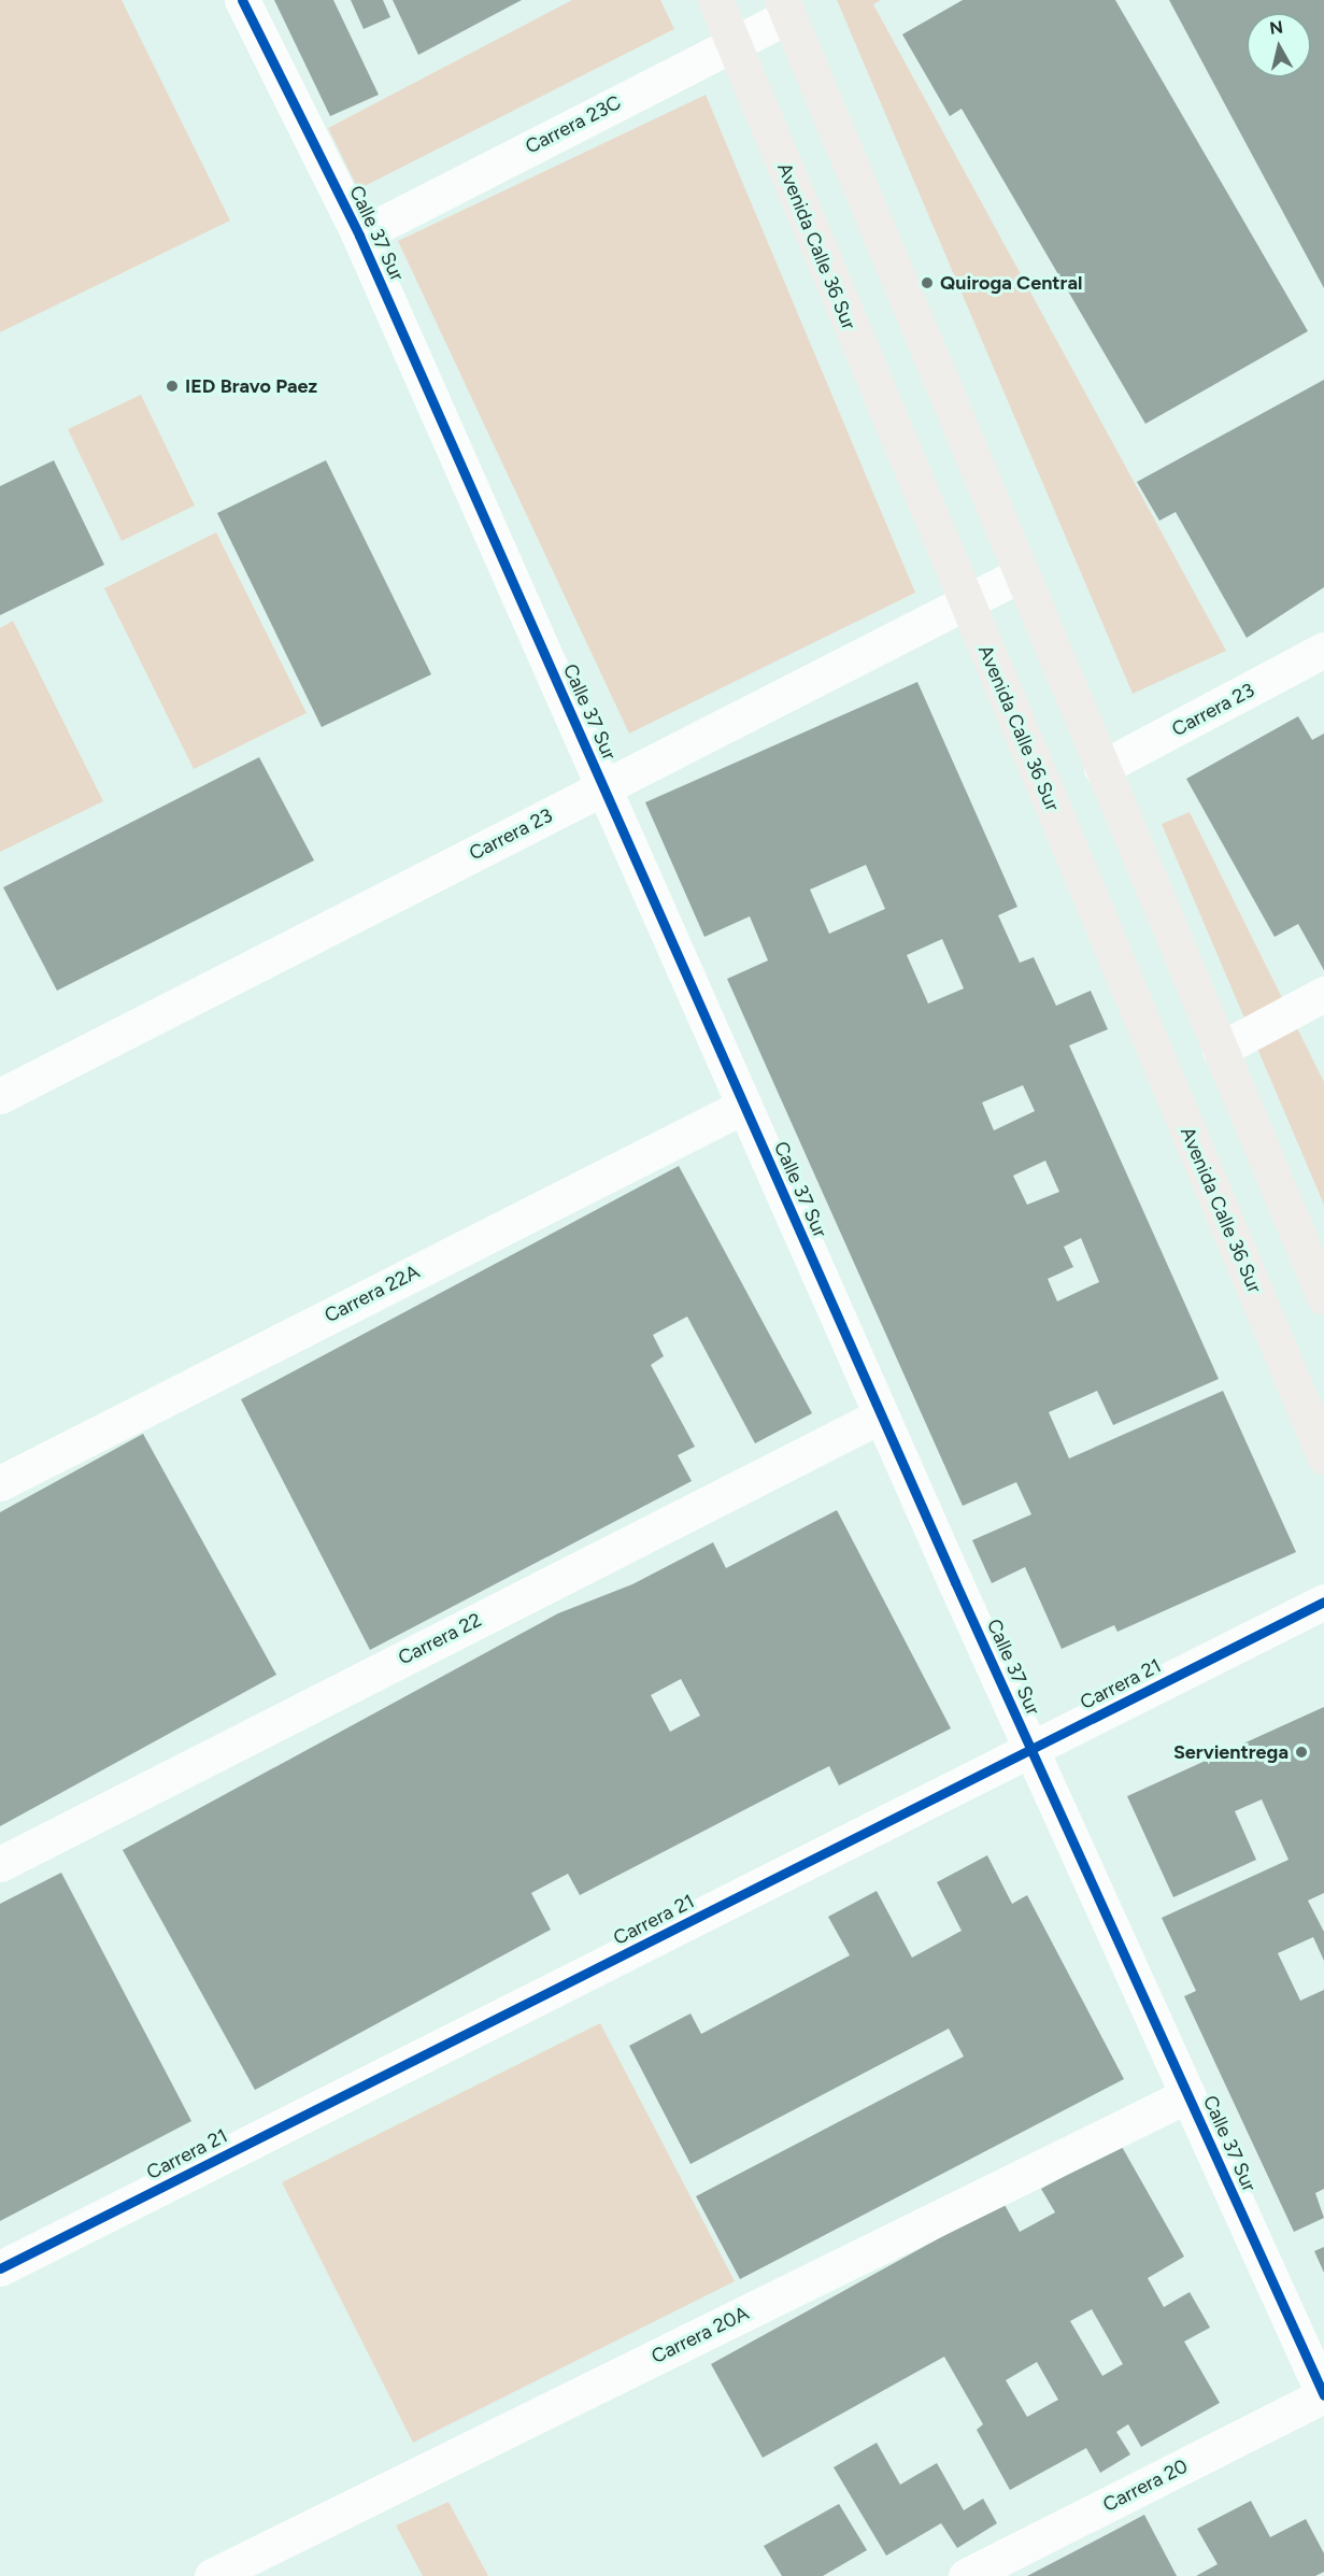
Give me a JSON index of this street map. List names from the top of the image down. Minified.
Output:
{"streets":{"main road":["Avenida Calle 36 Sur"],"street":["Carrera 23C","Calle 37 Sur","Carrera 23","Carrera 22A","Carrera 22","Carrera 21","Carrera 20A","Carrera 20"]},"crossings":[["Carrera 23C","Calle 37 Sur"],["Carrera 23C","Avenida Calle 36 Sur"],["Calle 37 Sur","Carrera 23"],["Calle 37 Sur","Carrera 22A"],["Calle 37 Sur","Carrera 22"],["Calle 37 Sur","Carrera 21"],["Calle 37 Sur","Carrera 20A"],["Calle 37 Sur","Carrera 20"],["Avenida Calle 36 Sur","Carrera 23"]],"places":["Quiroga Central","IED Bravo Paez","Servientrega"],"north":"top"}
